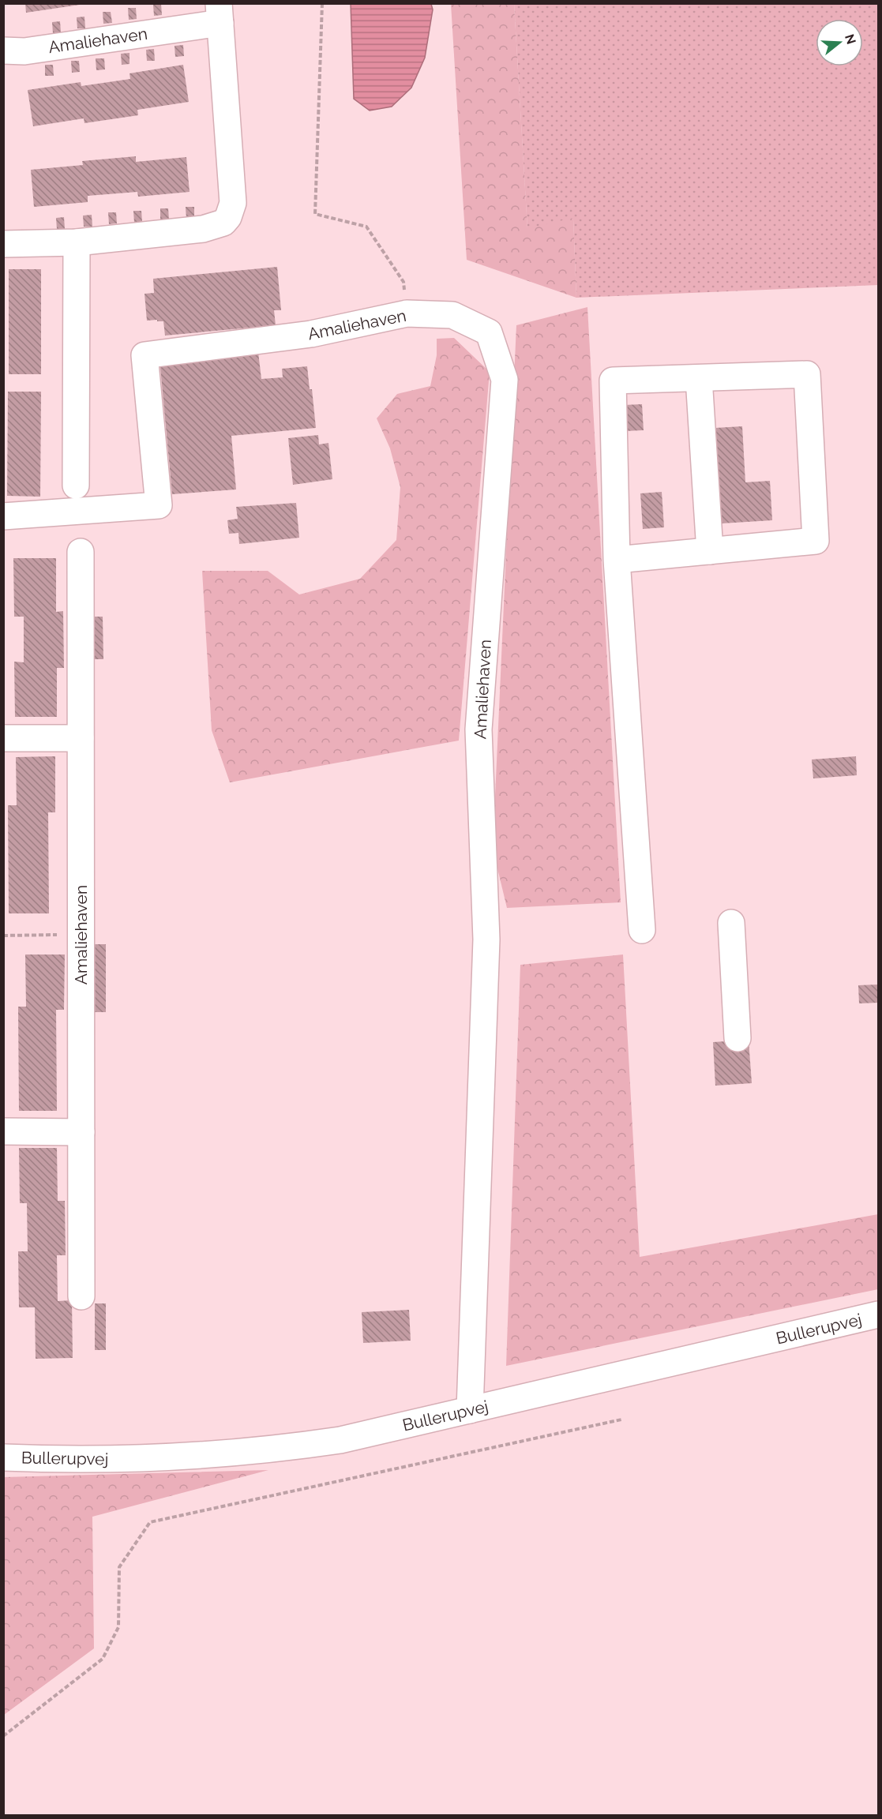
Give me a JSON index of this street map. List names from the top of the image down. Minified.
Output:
{"streets":{"street":["Amaliehaven","Bullerupvej"]},"crossings":[["Amaliehaven","Bullerupvej"]],"north":"right"}
